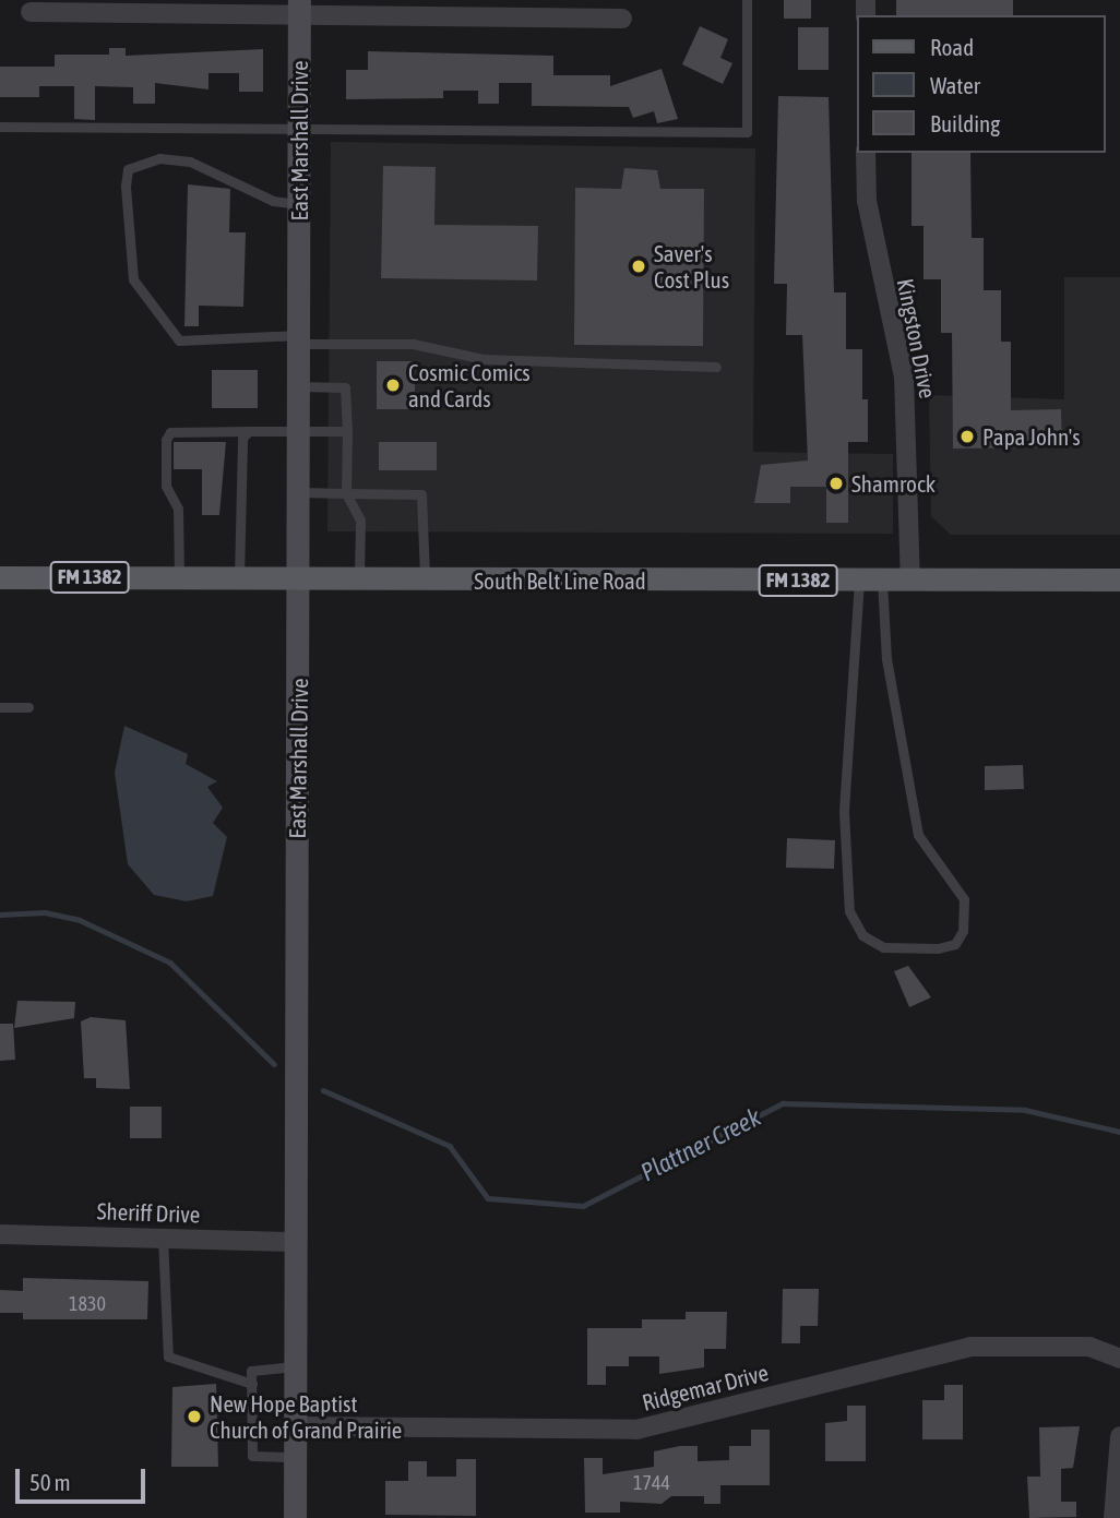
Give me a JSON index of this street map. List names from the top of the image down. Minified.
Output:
{"streets":{"main road":["FM 1382","South Belt Line Road"],"street":["East Marshall Drive","Kingston Drive","Sheriff Drive","Ridgemar Drive"]},"crossings":[["East Marshall Drive","South Belt Line Road"],["East Marshall Drive","Sheriff Drive"],["East Marshall Drive","Ridgemar Drive"],["Kingston Drive","South Belt Line Road"]],"water":["Plattner Creek"],"places":["Saver's Cost Plus","Cosmic Comics and Cards","Papa John's","Shamrock","New Hope Baptist Church of Grand Prairie"],"house_numbers":["1830","1744"],"legend":["Road","Water","Building"],"scale_bar":"50 m"}
